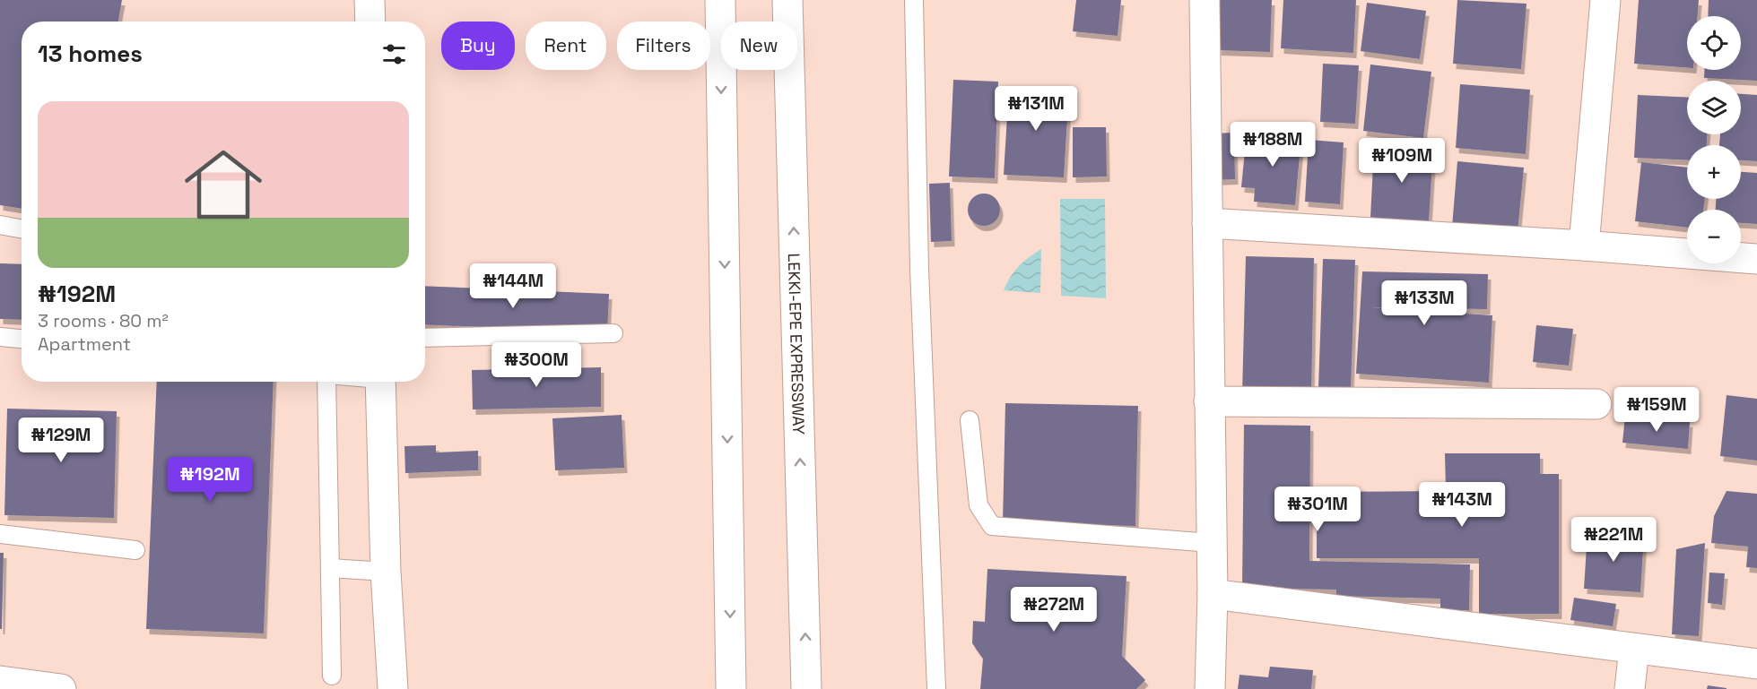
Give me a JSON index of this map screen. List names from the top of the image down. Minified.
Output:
{"streets":{"main road":["LEKKI-EPE EXPRESSWAY"]},"page":{"map_buttons":["+","−"],"chip":["Buy","Rent","Filters","New"],"heading":"13 homes","price":["₦131M","₦188M","₦109M","₦144M","₦133M","₦300M","₦159M","₦129M","₦192M","₦143M","₦301M","₦221M","₦272M"],"list":[{"name":"₦192M","note":"3 rooms · 80 m² · Apartment"}]}}
